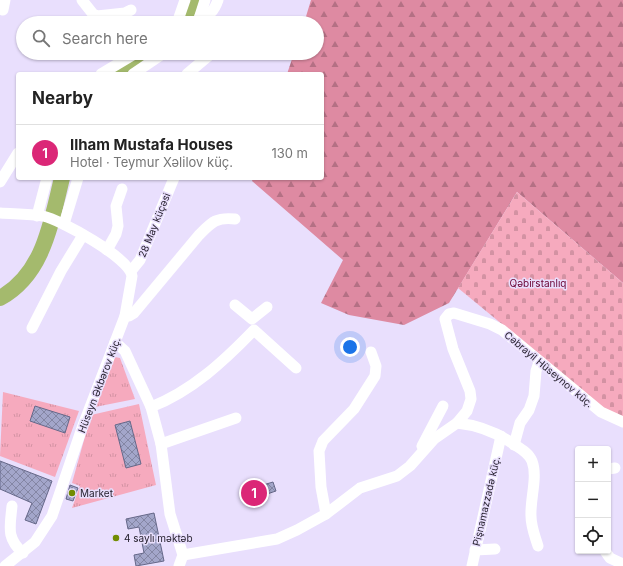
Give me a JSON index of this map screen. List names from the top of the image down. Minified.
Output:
{"streets":{"street":["28 May küçəsi","Cəbrayil Hüseynov küç.","Hüseyn Əkbərov küç.","Pişnamazzadə küç."]},"crossings":[["28 May küçəsi","Hüseyn Əkbərov küç."]],"parks":["Qəbirstanlıq"],"places":["Market","4 saylı məktəb"],"page":{"search":"Search here","heading":"Nearby","list":[{"mark":"1","name":"Ilham Mustafa Houses","note":"Hotel · Teymur Xəlilov küç.","value":"130 m"}],"map_buttons":["+","−"],"pins":"1"}}
